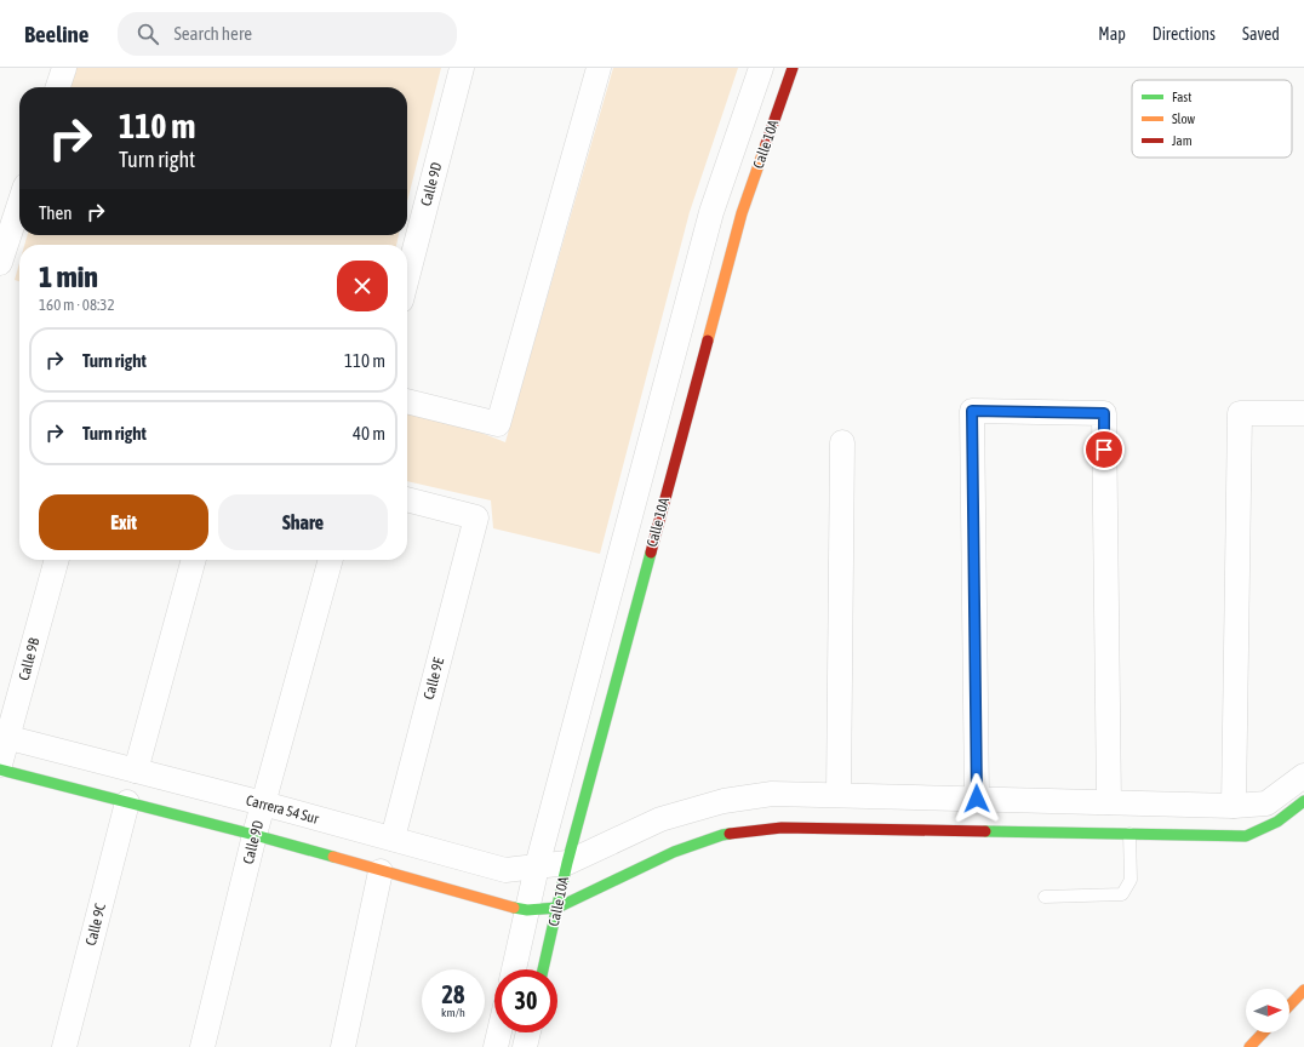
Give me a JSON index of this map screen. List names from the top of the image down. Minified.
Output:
{"streets":{"main road":["Calle 10A"],"street":["Calle 9D","Calle 9B","Calle 9E","Carrera 54 Sur","Calle 9C"]},"crossings":[["Calle 10A","Carrera 54 Sur"],["Calle 9D","Carrera 54 Sur"],["Calle 9B","Carrera 54 Sur"],["Calle 9E","Carrera 54 Sur"]],"legend":["Fast","Slow","Jam"],"north":"right","page":{"header":"Beeline","search":"Search here","nav":["Map","Directions","Saved"],"turn":["110 m","Turn right"],"then":"Then","heading":["1 min","160 m · 08:32"],"list":[{"name":"Turn right","value":"110 m"},{"name":"Turn right","value":"40 m"}],"buttons":["Exit","Share"],"speed":"28 km/h","limit":"30"}}
